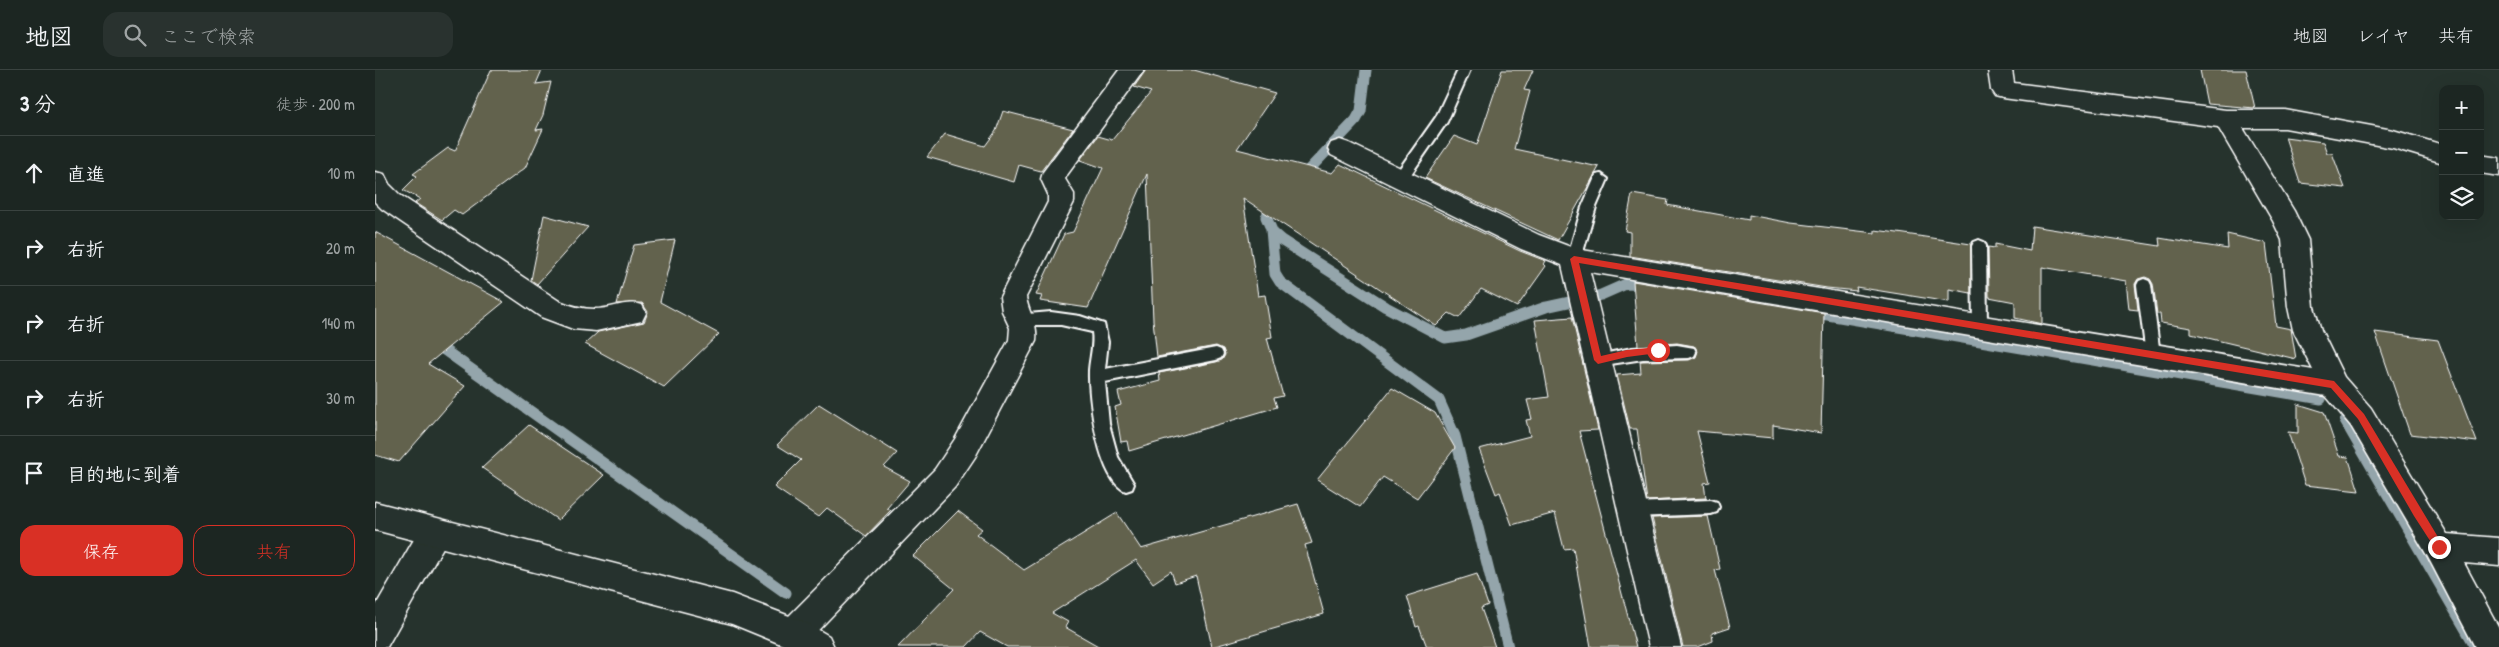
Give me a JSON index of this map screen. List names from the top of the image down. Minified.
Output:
{"page":{"header":"地図","search":"ここで検索","nav":["地図","レイヤ","共有"],"heading":["3 分","徒歩 · 200 m"],"map_buttons":["+","−"],"list":[["直進","10 m"],["右折","20 m"],["右折","140 m"],["右折","30 m"],"目的地に到着"],"buttons":["保存","共有"]}}
